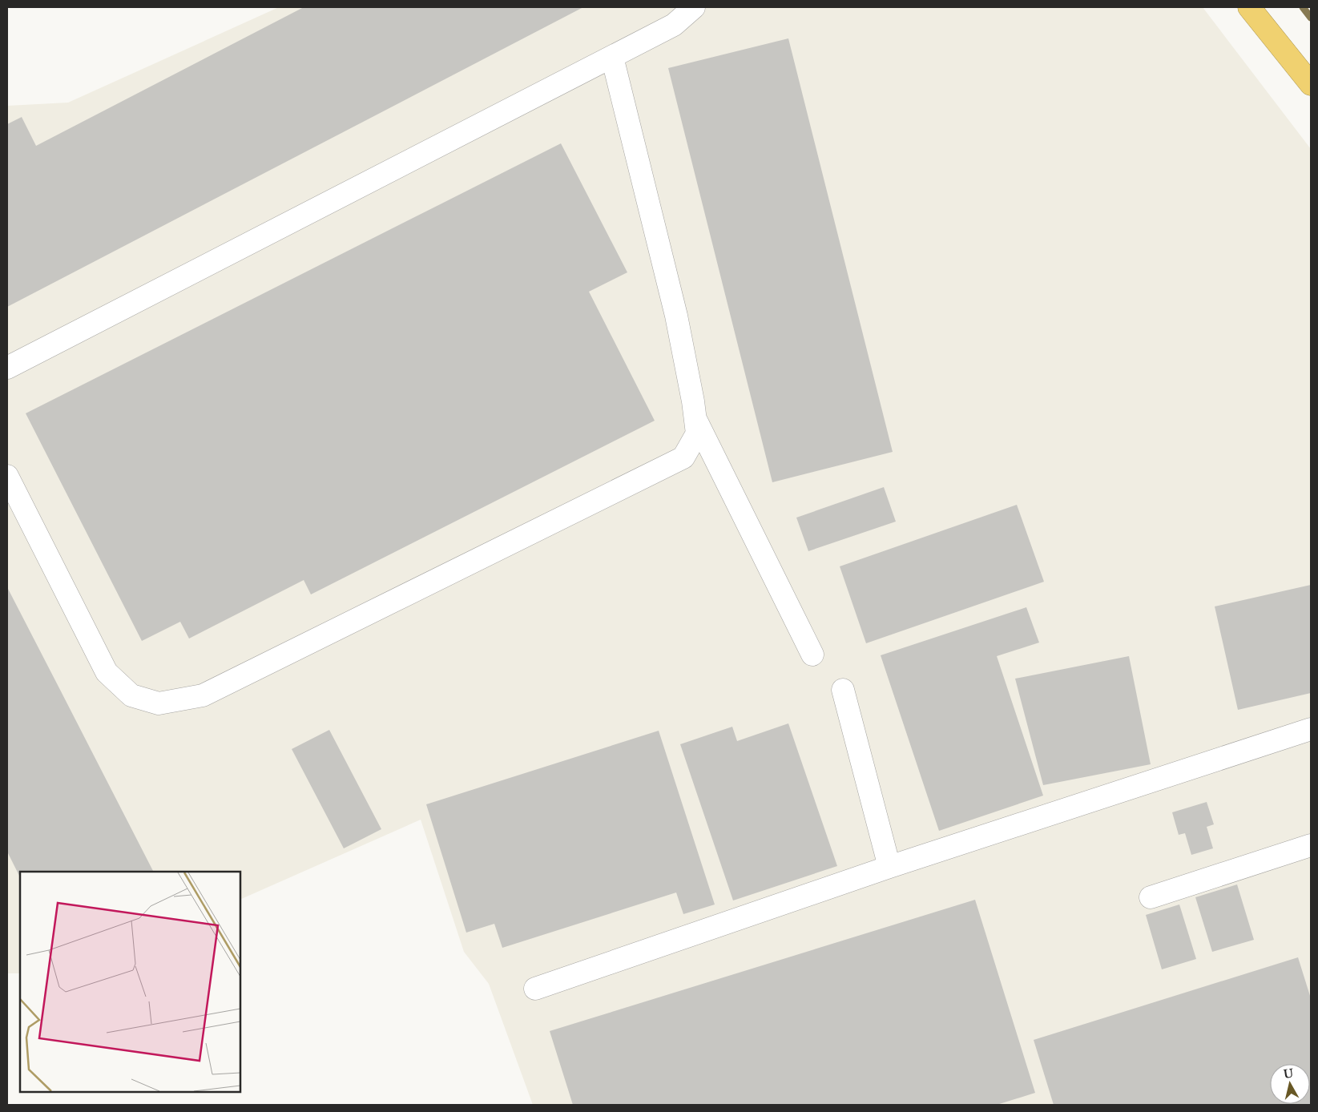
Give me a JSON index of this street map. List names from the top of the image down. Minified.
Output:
{"north":"top"}
